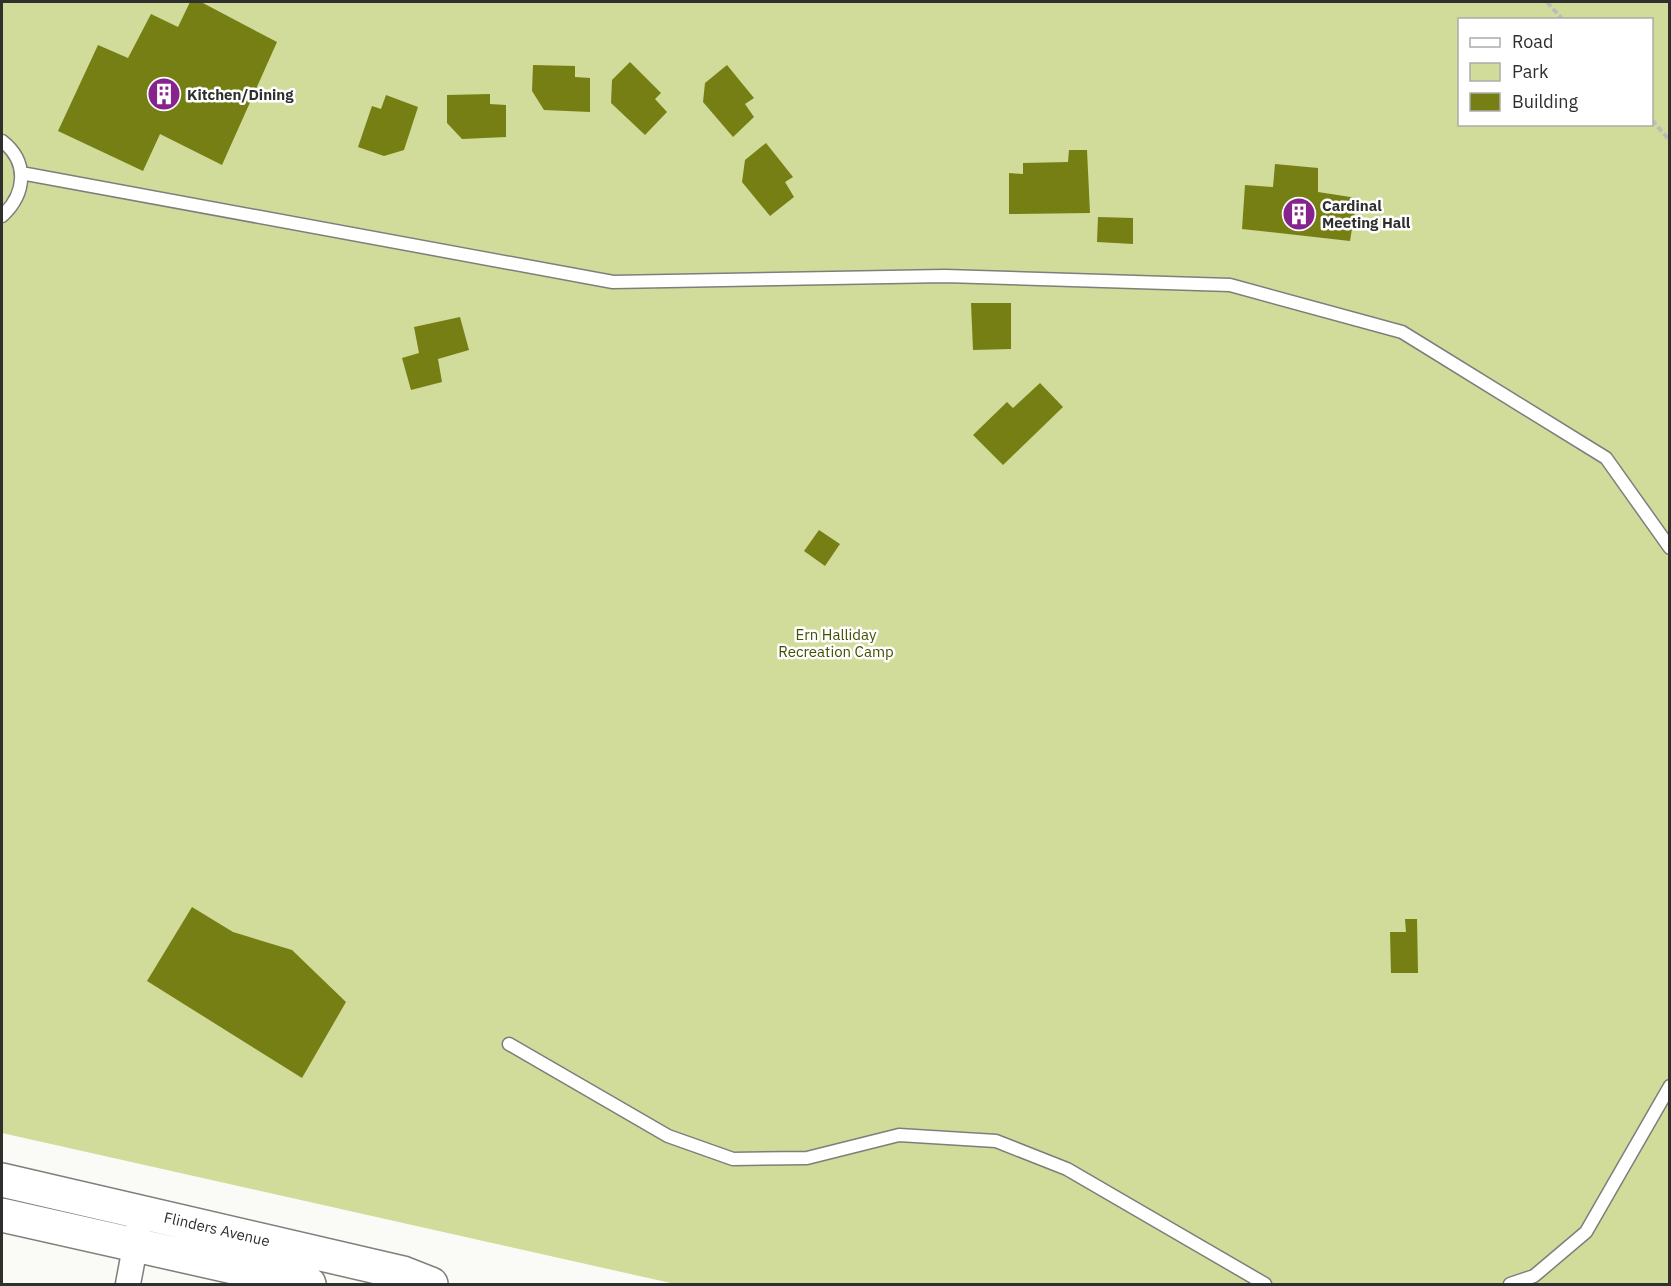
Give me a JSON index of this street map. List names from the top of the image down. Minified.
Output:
{"streets":{"main road":["Flinders Avenue"]},"parks":["Ern Halliday Recreation Camp"],"places":{"building":["Kitchen/Dining","Cardinal Meeting Hall"]},"legend":["Road","Park","Building"]}
